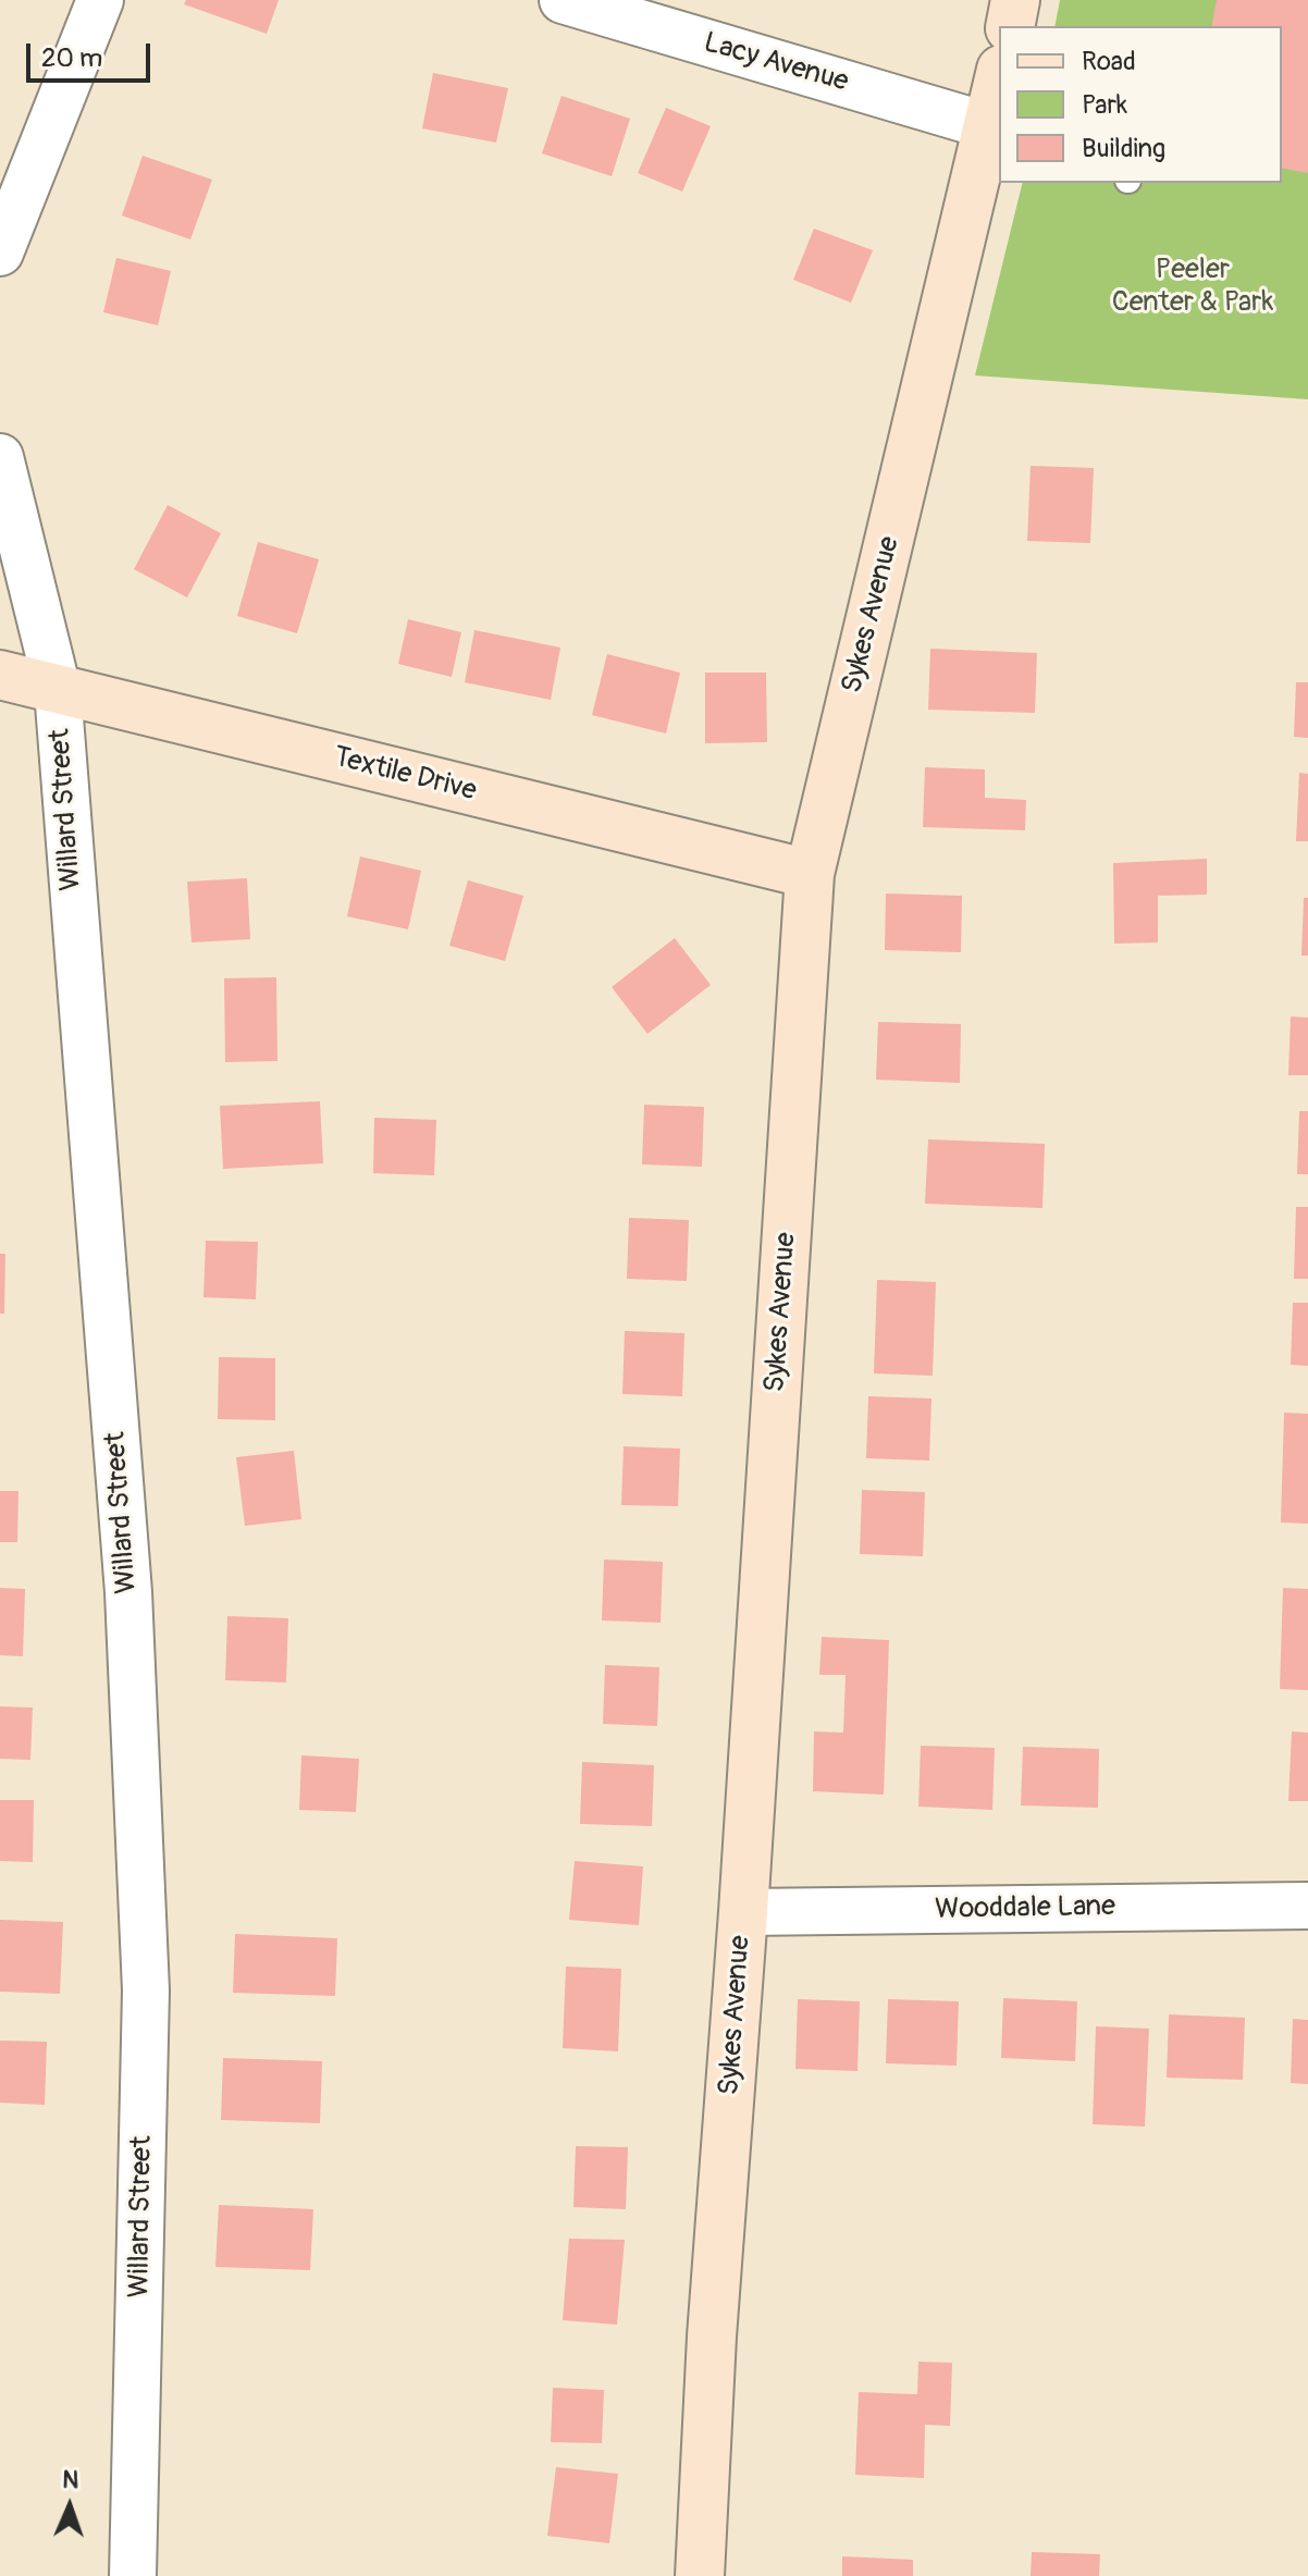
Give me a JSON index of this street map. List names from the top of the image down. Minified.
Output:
{"streets":{"street":["Lacy Avenue","Sykes Avenue","Textile Drive","Willard Street","Wooddale Lane"]},"crossings":[["Lacy Avenue","Sykes Avenue"],["Sykes Avenue","Textile Drive"],["Sykes Avenue","Wooddale Lane"],["Textile Drive","Willard Street"]],"parks":["Peeler Center & Park"],"legend":["Road","Park","Building"],"scale_bar":"20 m","north":"top"}
